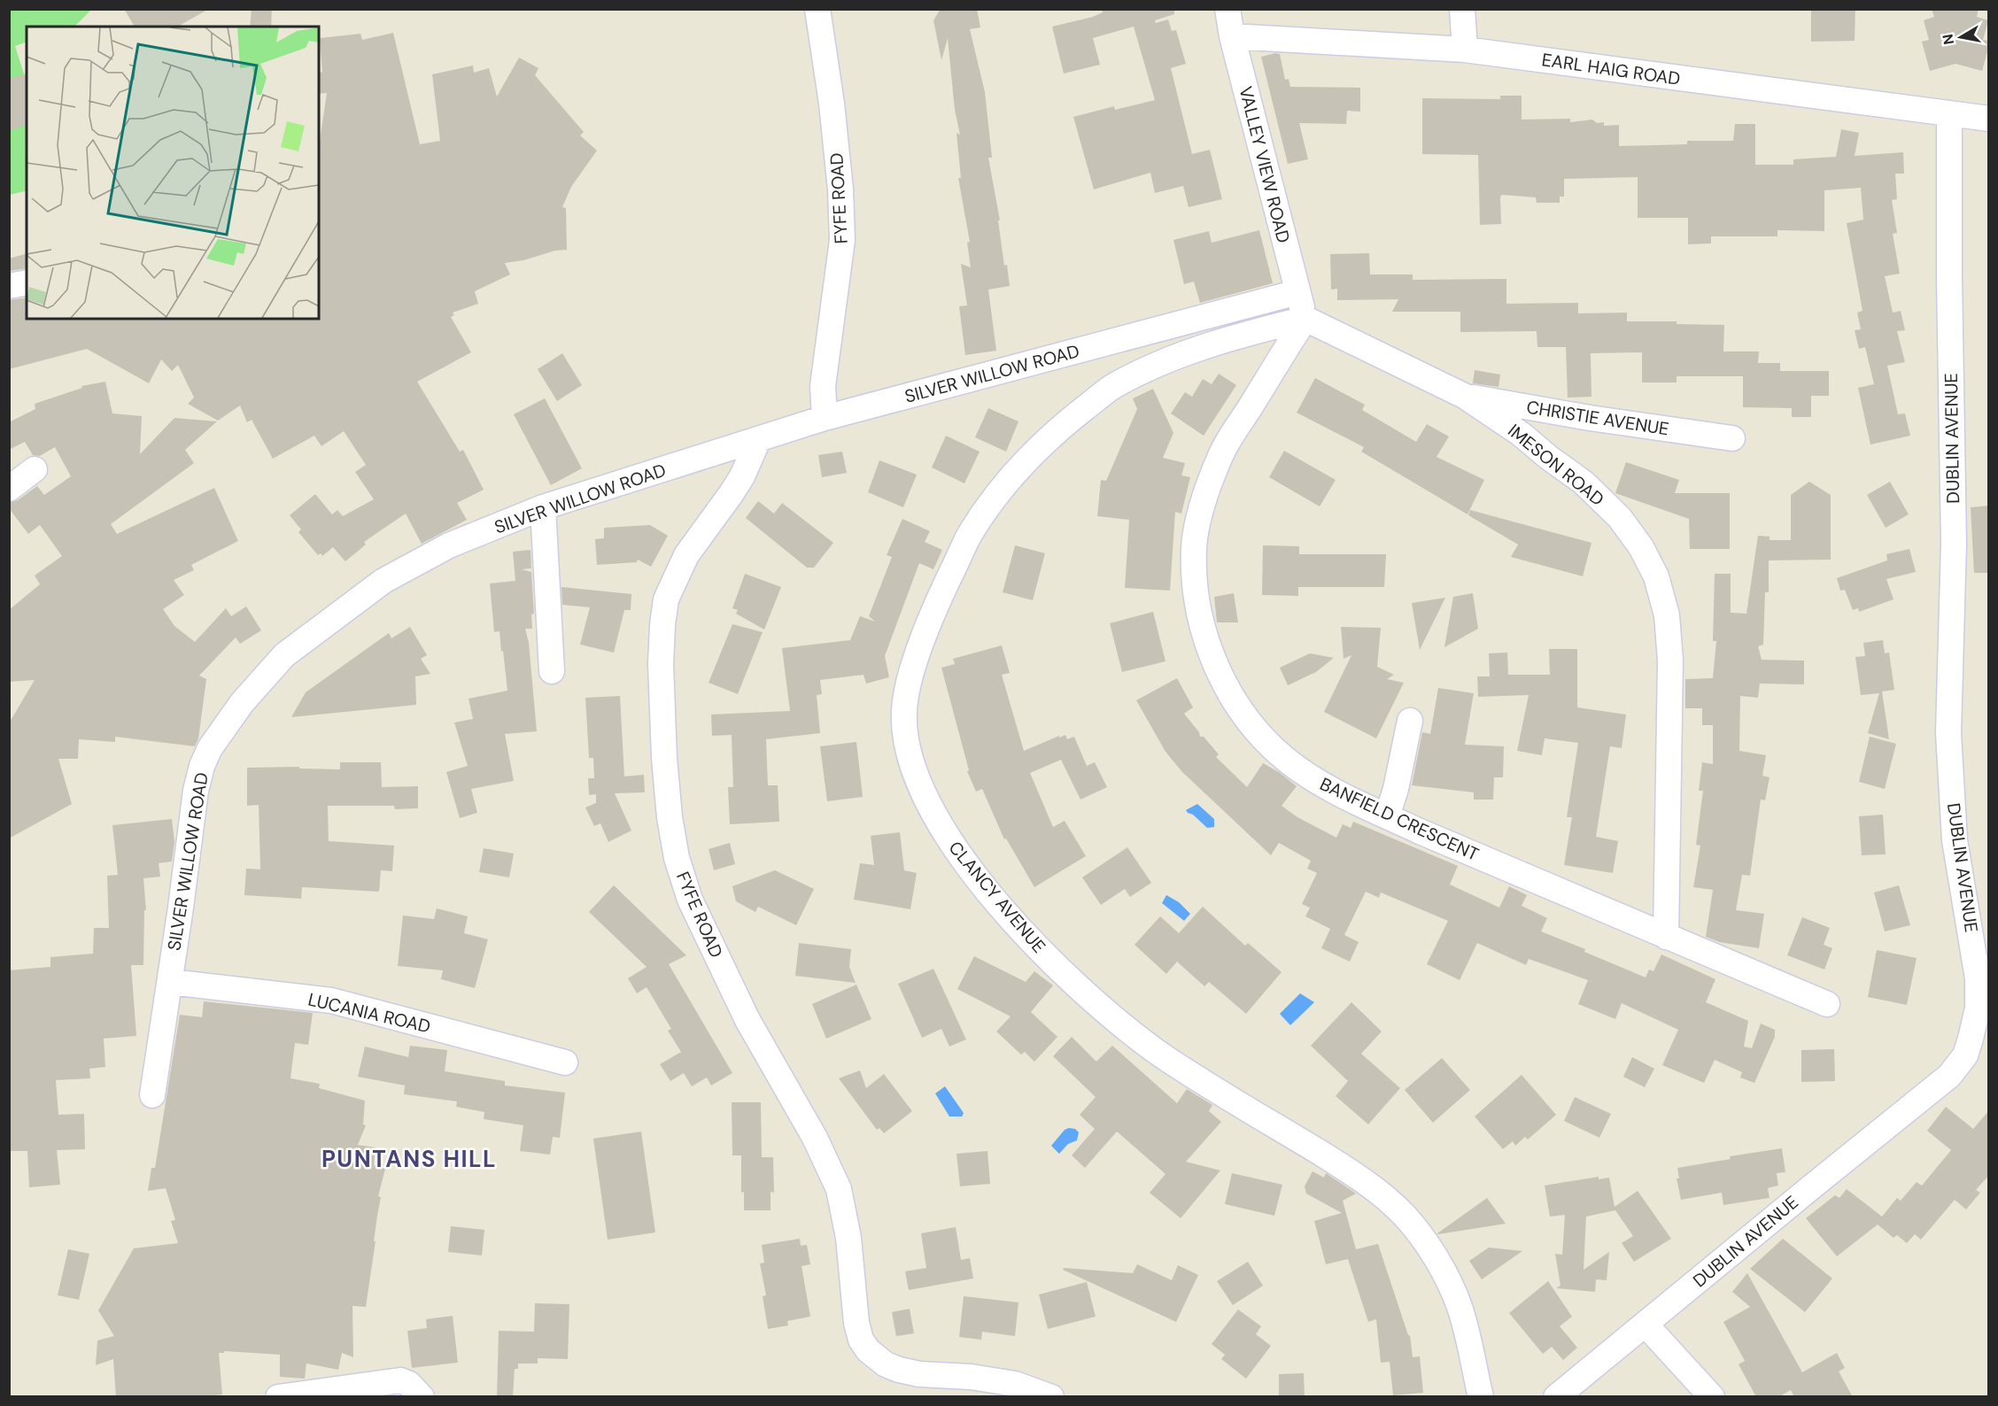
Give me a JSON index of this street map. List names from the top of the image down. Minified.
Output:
{"streets":{"street":["EARL HAIG ROAD","VALLEY VIEW ROAD","FYFE ROAD","SILVER WILLOW ROAD","CHRISTIE AVENUE","DUBLIN AVENUE","IMESON ROAD","BANFIELD CRESCENT","CLANCY AVENUE","LUCANIA ROAD"]},"crossings":[["EARL HAIG ROAD","VALLEY VIEW ROAD"],["EARL HAIG ROAD","DUBLIN AVENUE"],["VALLEY VIEW ROAD","SILVER WILLOW ROAD"],["VALLEY VIEW ROAD","IMESON ROAD"],["VALLEY VIEW ROAD","BANFIELD CRESCENT"],["VALLEY VIEW ROAD","CLANCY AVENUE"],["FYFE ROAD","SILVER WILLOW ROAD"],["SILVER WILLOW ROAD","LUCANIA ROAD"],["CHRISTIE AVENUE","IMESON ROAD"],["IMESON ROAD","BANFIELD CRESCENT"],["IMESON ROAD","CLANCY AVENUE"],["BANFIELD CRESCENT","CLANCY AVENUE"]],"districts":["PUNTANS HILL"],"north":"left"}
